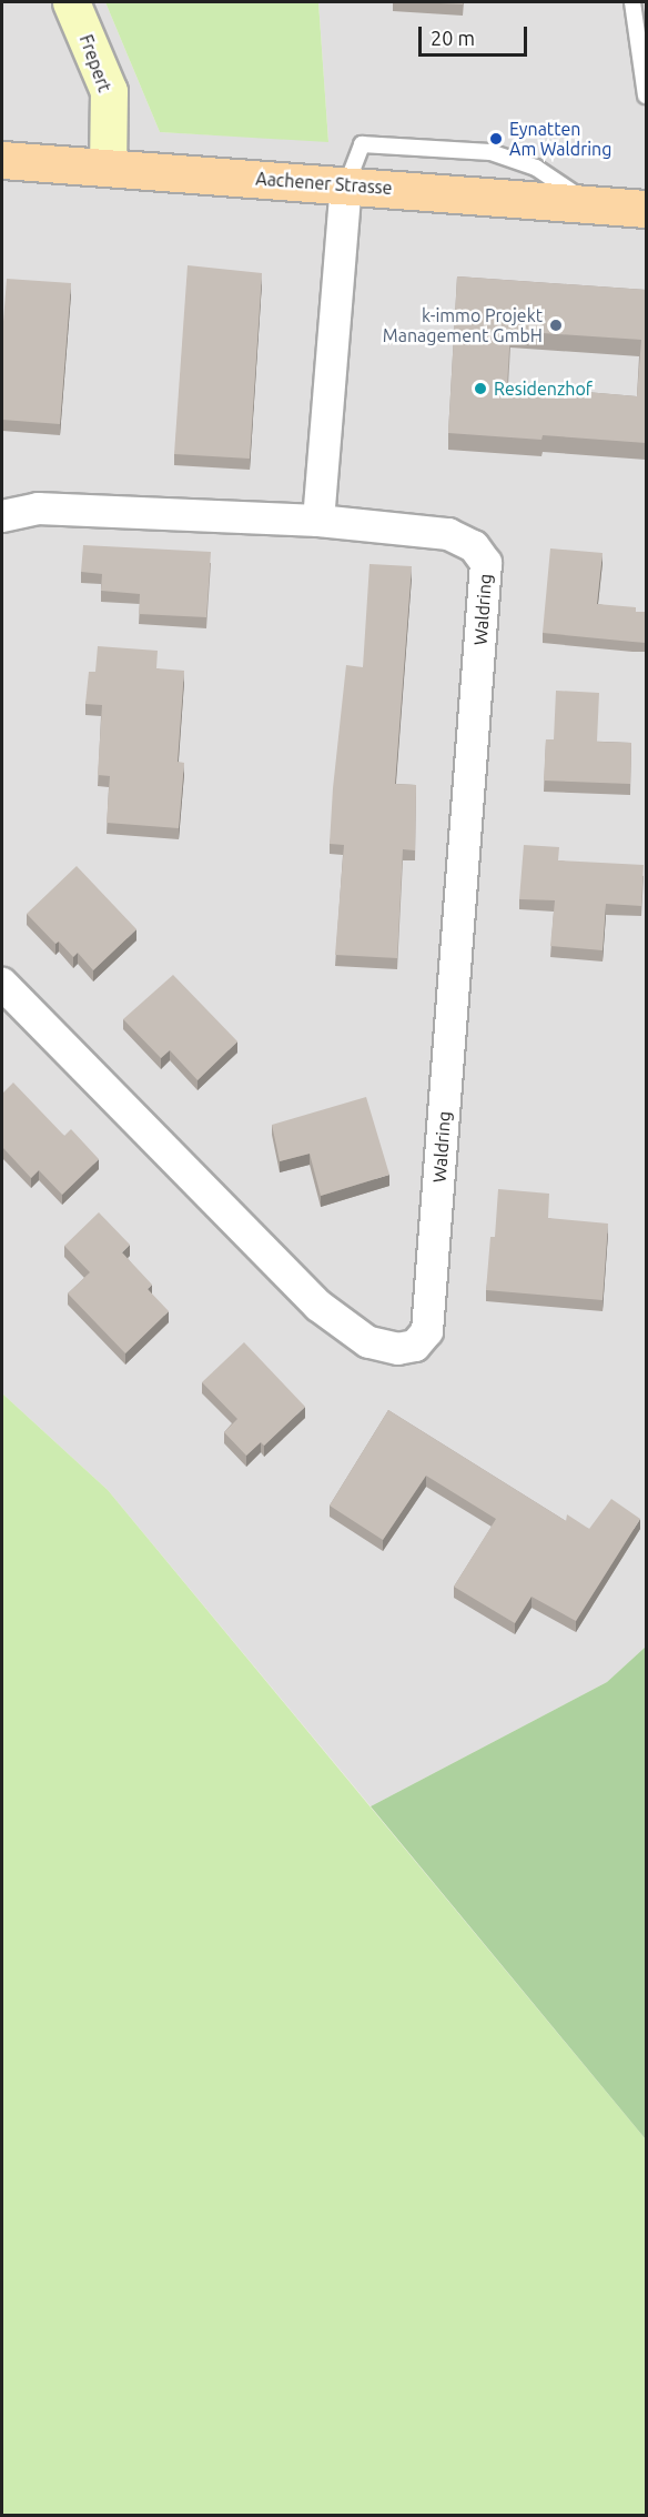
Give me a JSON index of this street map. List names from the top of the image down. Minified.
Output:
{"streets":{"main road":["Aachener Strasse"],"street":["Frepert","Waldring"]},"crossings":[["Frepert","Aachener Strasse"]],"places":["Eynatten Am Waldring","k-immo Projekt Management GmbH","Residenzhof"],"scale_bar":"20 m"}
